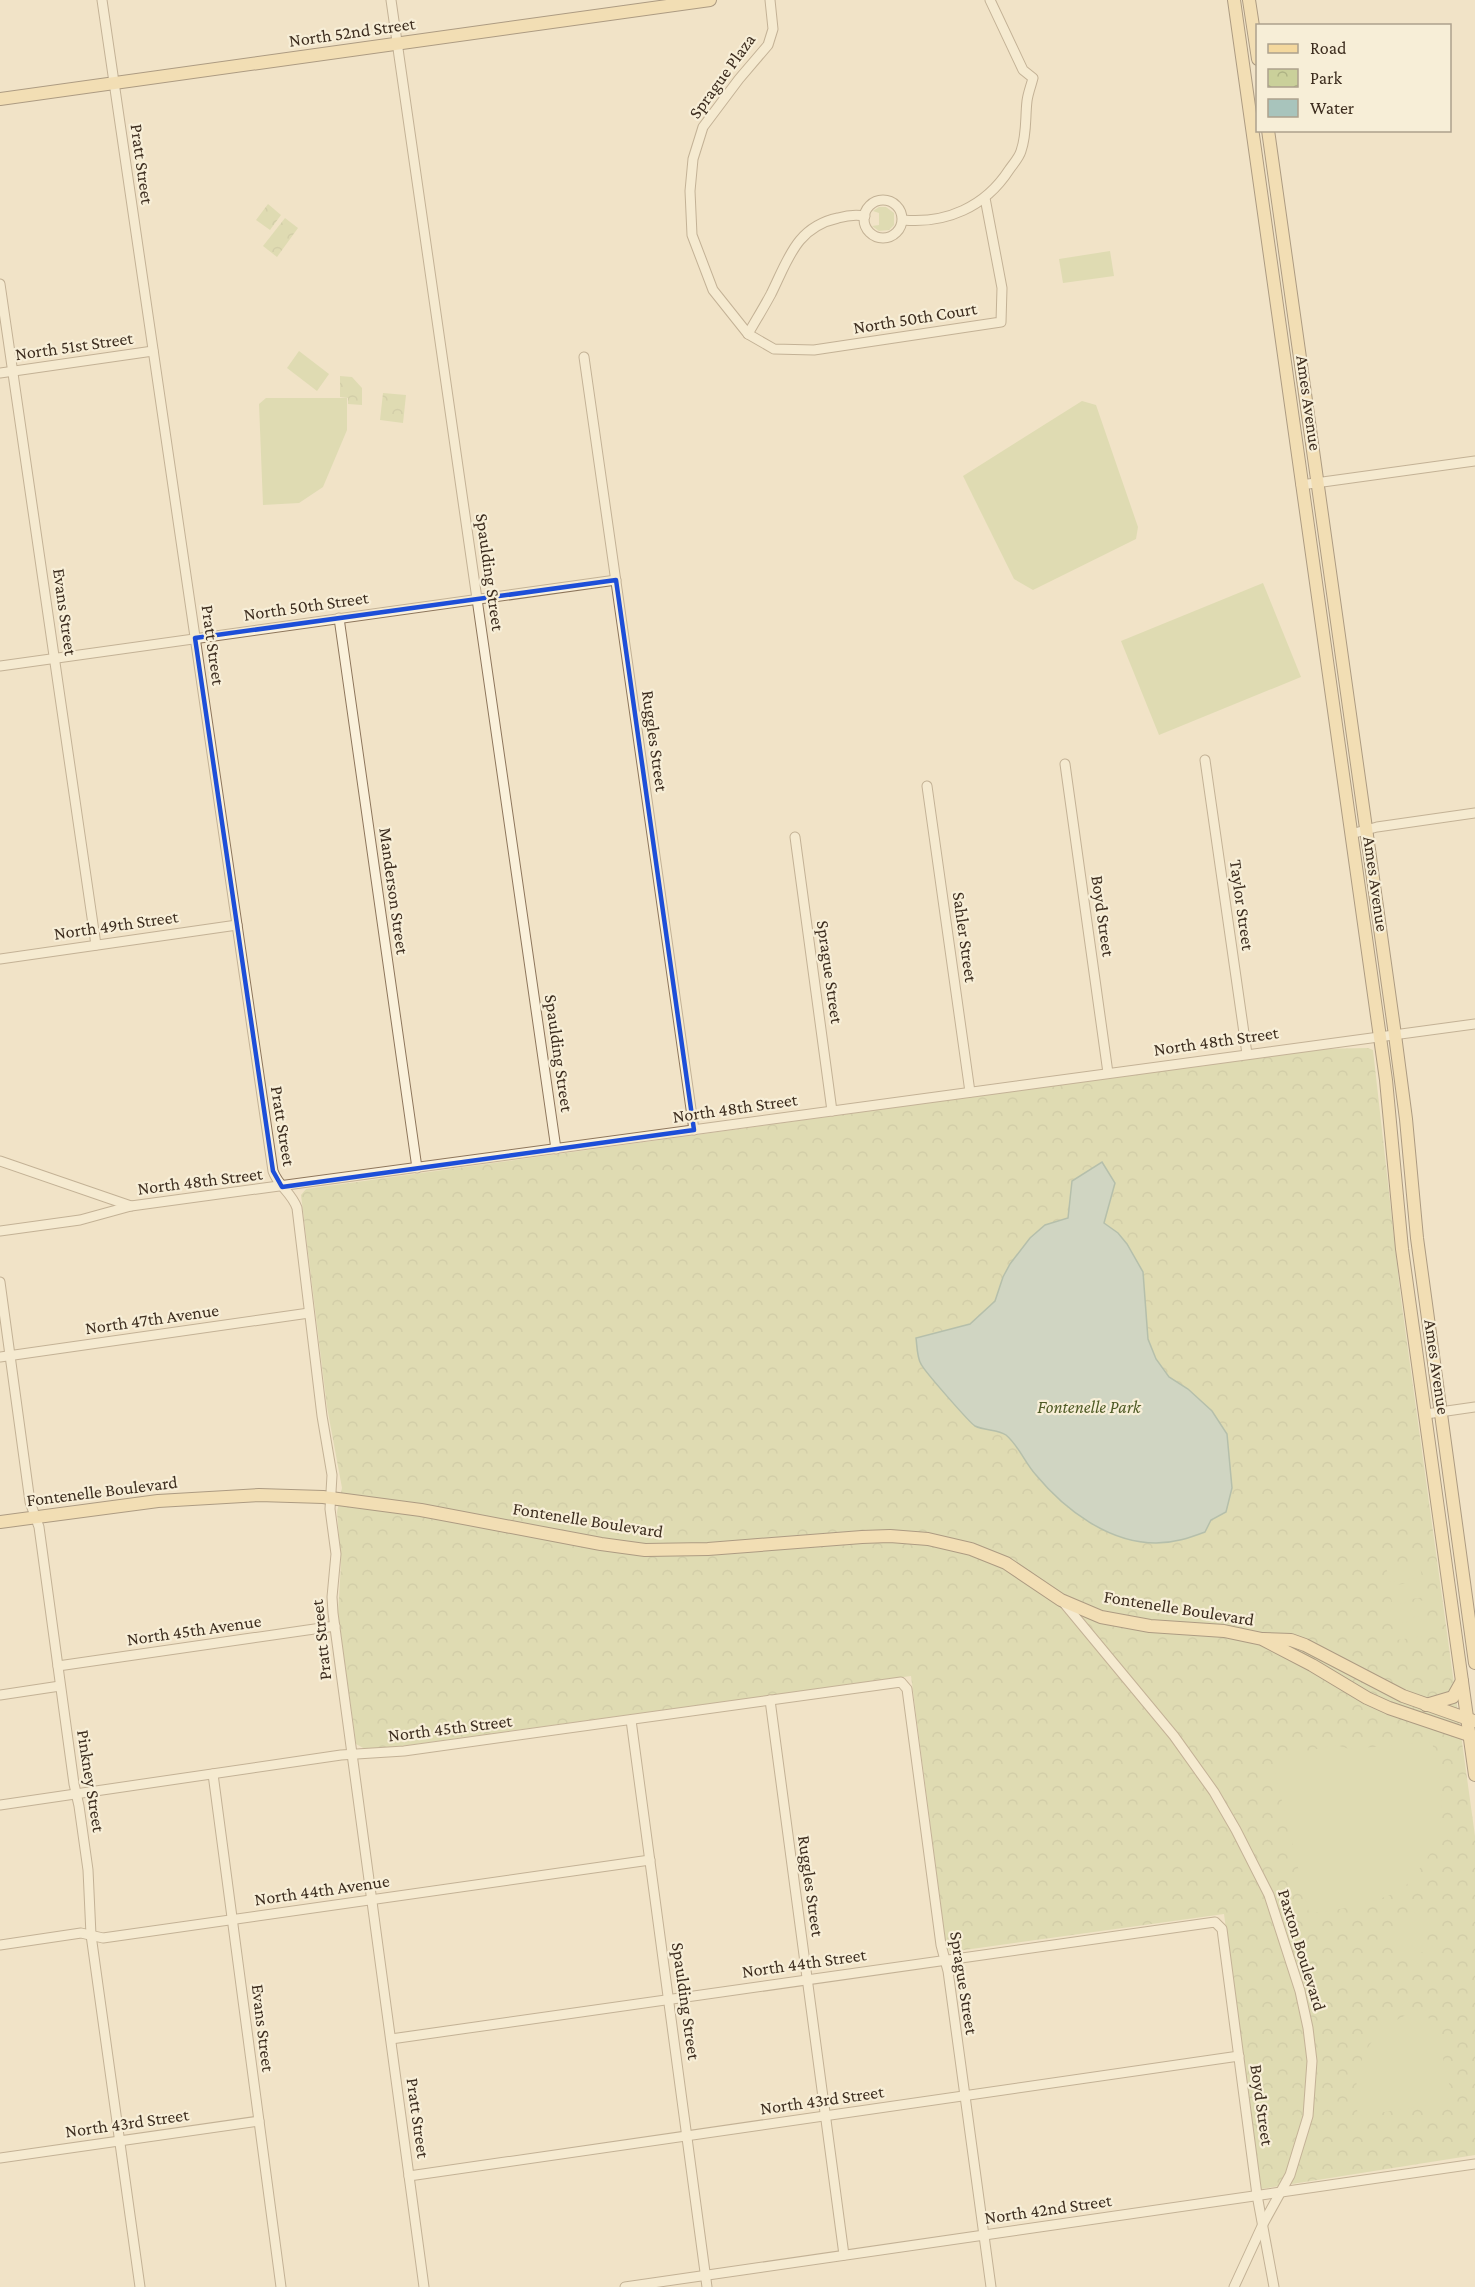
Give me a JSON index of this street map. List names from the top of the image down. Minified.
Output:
{"streets":{"main road":["North 52nd Street","Ames Avenue","Fontenelle Boulevard"],"street":["Sprague Plaza","Pratt Street","North 50th Court","North 51st Street","Spaulding Street","North 50th Street","Evans Street","Ruggles Street","Manderson Street","Taylor Street","Boyd Street","North 49th Street","Sahler Street","Sprague Street","North 48th Street","North 47th Avenue","North 45th Avenue","North 45th Street","Pinkney Street","North 44th Avenue","Paxton Boulevard","North 44th Street","North 43rd Street","North 42nd Street"]},"crossings":[["North 52nd Street","Pratt Street"],["North 52nd Street","Spaulding Street"],["Sprague Plaza","North 50th Court"],["Pratt Street","North 51st Street"],["Pratt Street","North 50th Street"],["Pratt Street","North 49th Street"],["Pratt Street","North 48th Street"],["Pratt Street","North 47th Avenue"],["Pratt Street","Fontenelle Boulevard"],["Pratt Street","North 45th Avenue"],["Pratt Street","North 45th Street"],["Pratt Street","North 44th Avenue"],["Pratt Street","North 44th Street"],["Pratt Street","North 43rd Street"],["North 51st Street","Evans Street"],["Ames Avenue","North 48th Street"],["Ames Avenue","Fontenelle Boulevard"],["Spaulding Street","North 50th Street"],["Spaulding Street","North 48th Street"],["Spaulding Street","North 45th Street"],["Spaulding Street","North 44th Avenue"],["Spaulding Street","North 44th Street"],["Spaulding Street","North 43rd Street"],["Spaulding Street","North 42nd Street"],["North 50th Street","Evans Street"],["North 50th Street","Ruggles Street"],["North 50th Street","Manderson Street"],["Evans Street","North 49th Street"],["Evans Street","North 45th Street"],["Evans Street","North 44th Avenue"],["Evans Street","North 43rd Street"],["Ruggles Street","North 48th Street"],["Ruggles Street","North 45th Street"],["Ruggles Street","North 44th Street"],["Ruggles Street","North 43rd Street"],["Ruggles Street","North 42nd Street"],["Manderson Street","North 48th Street"],["Taylor Street","North 48th Street"],["Boyd Street","North 48th Street"],["Boyd Street","Paxton Boulevard"],["Boyd Street","North 44th Street"],["Boyd Street","North 43rd Street"],["Boyd Street","North 42nd Street"],["Sahler Street","North 48th Street"],["Sprague Street","North 48th Street"],["Sprague Street","North 45th Street"],["Sprague Street","North 44th Street"],["Sprague Street","North 43rd Street"],["Sprague Street","North 42nd Street"],["North 47th Avenue","Pinkney Street"],["Fontenelle Boulevard","Pinkney Street"],["Fontenelle Boulevard","Paxton Boulevard"],["North 45th Avenue","Pinkney Street"],["North 45th Street","Pinkney Street"],["Pinkney Street","North 44th Avenue"],["Pinkney Street","North 43rd Street"],["Paxton Boulevard","North 42nd Street"]],"parks":["Fontenelle Park"],"legend":["Road","Park","Water"]}
